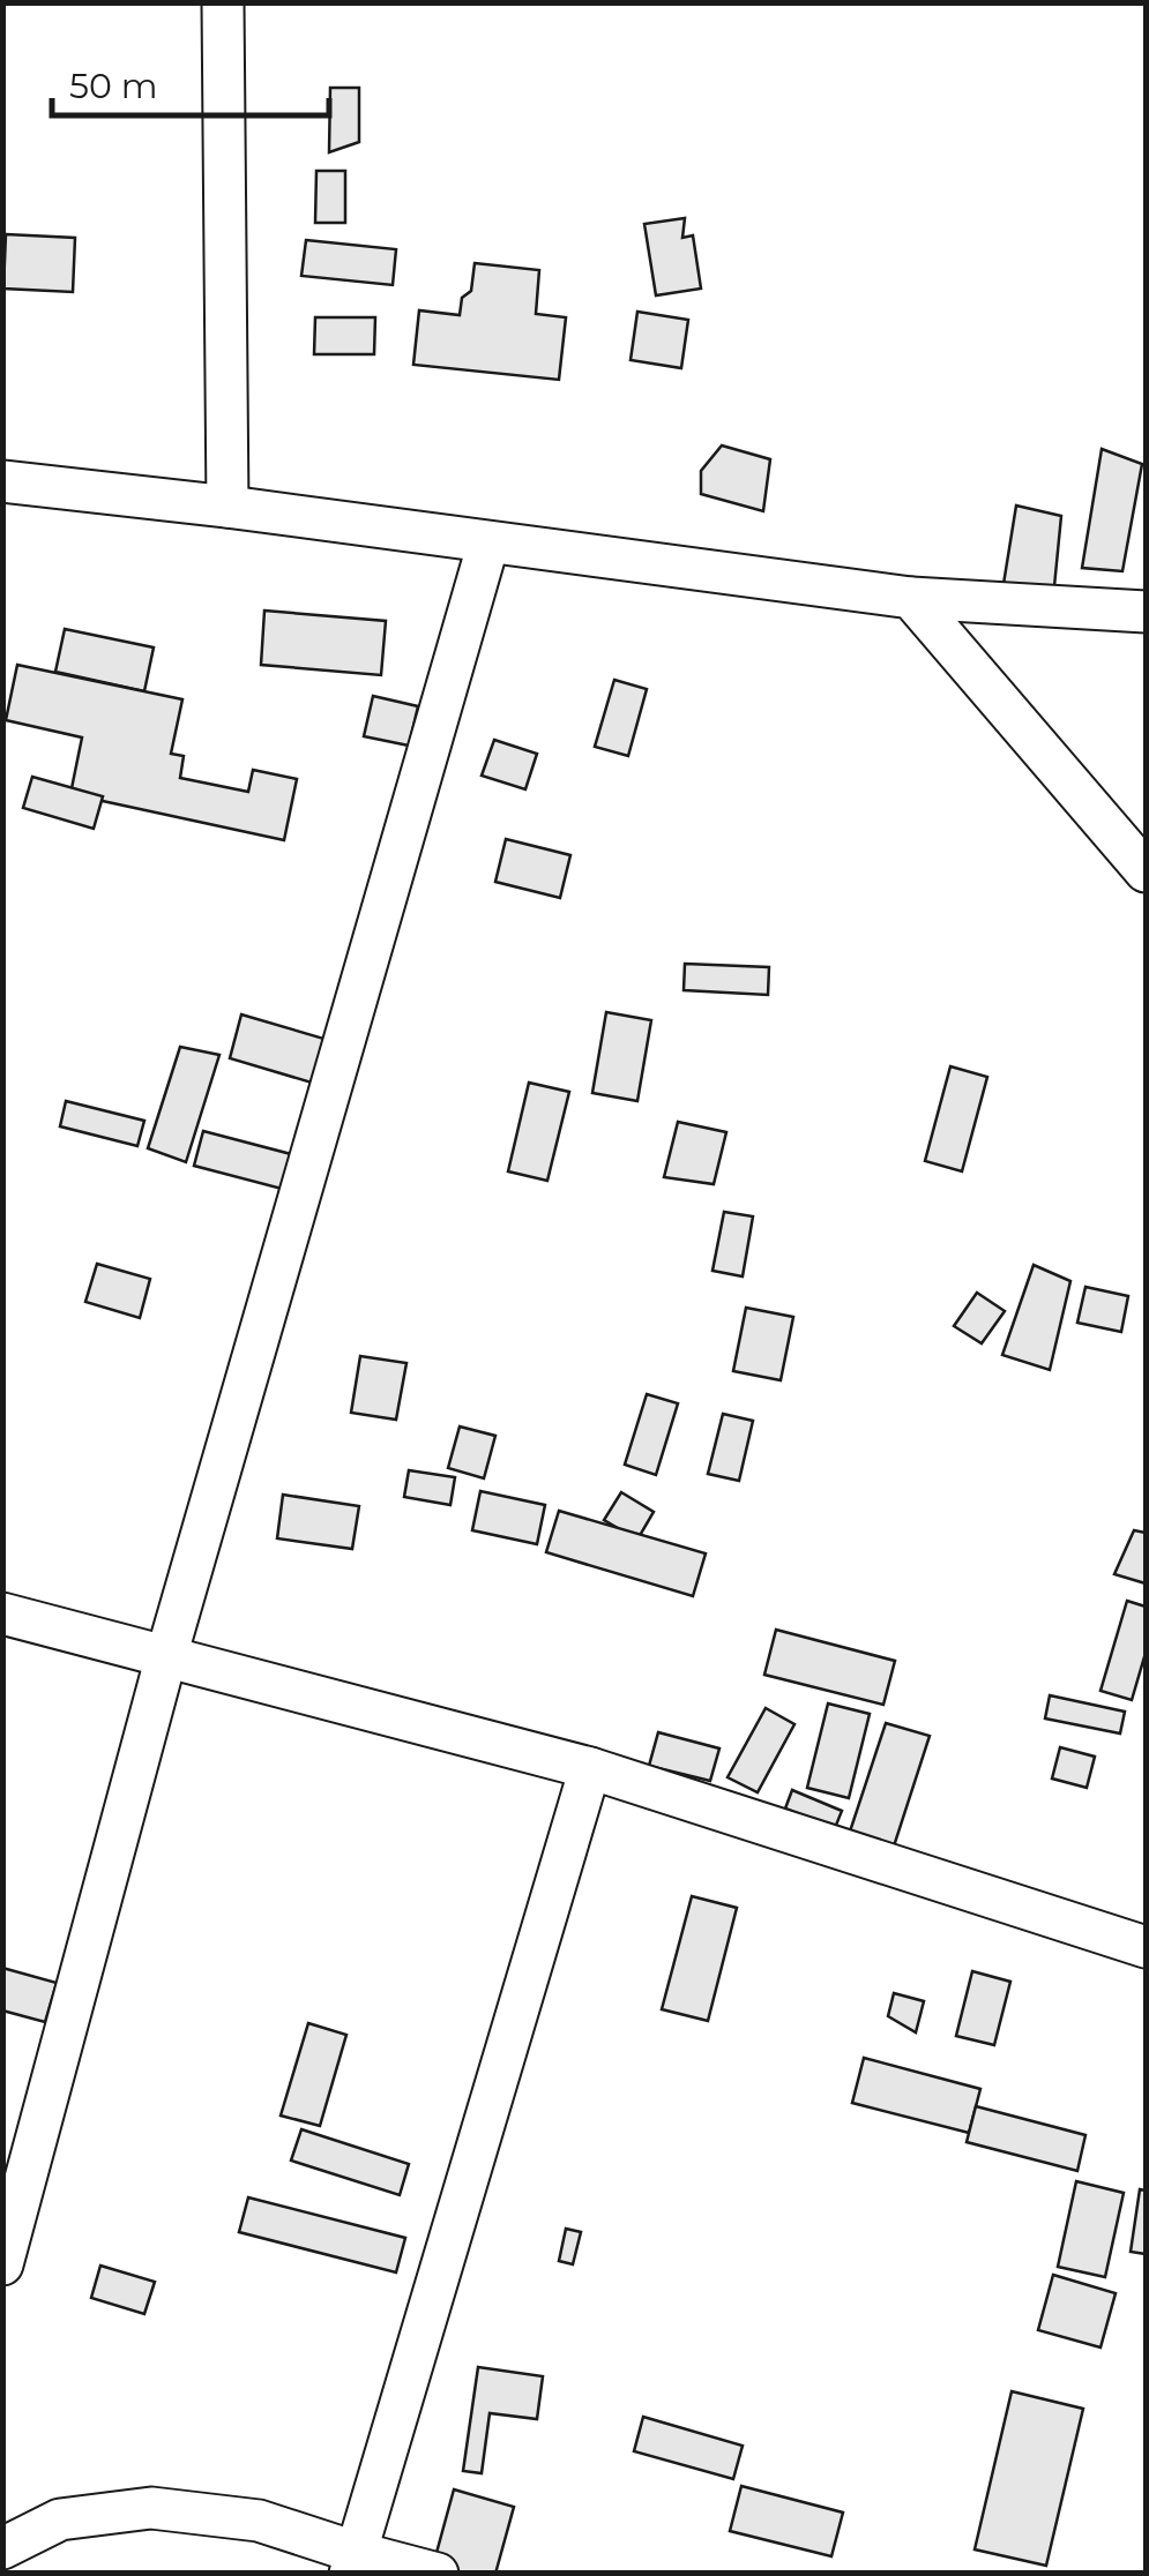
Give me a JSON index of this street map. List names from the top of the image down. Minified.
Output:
{"scale_bar":"50 m"}
